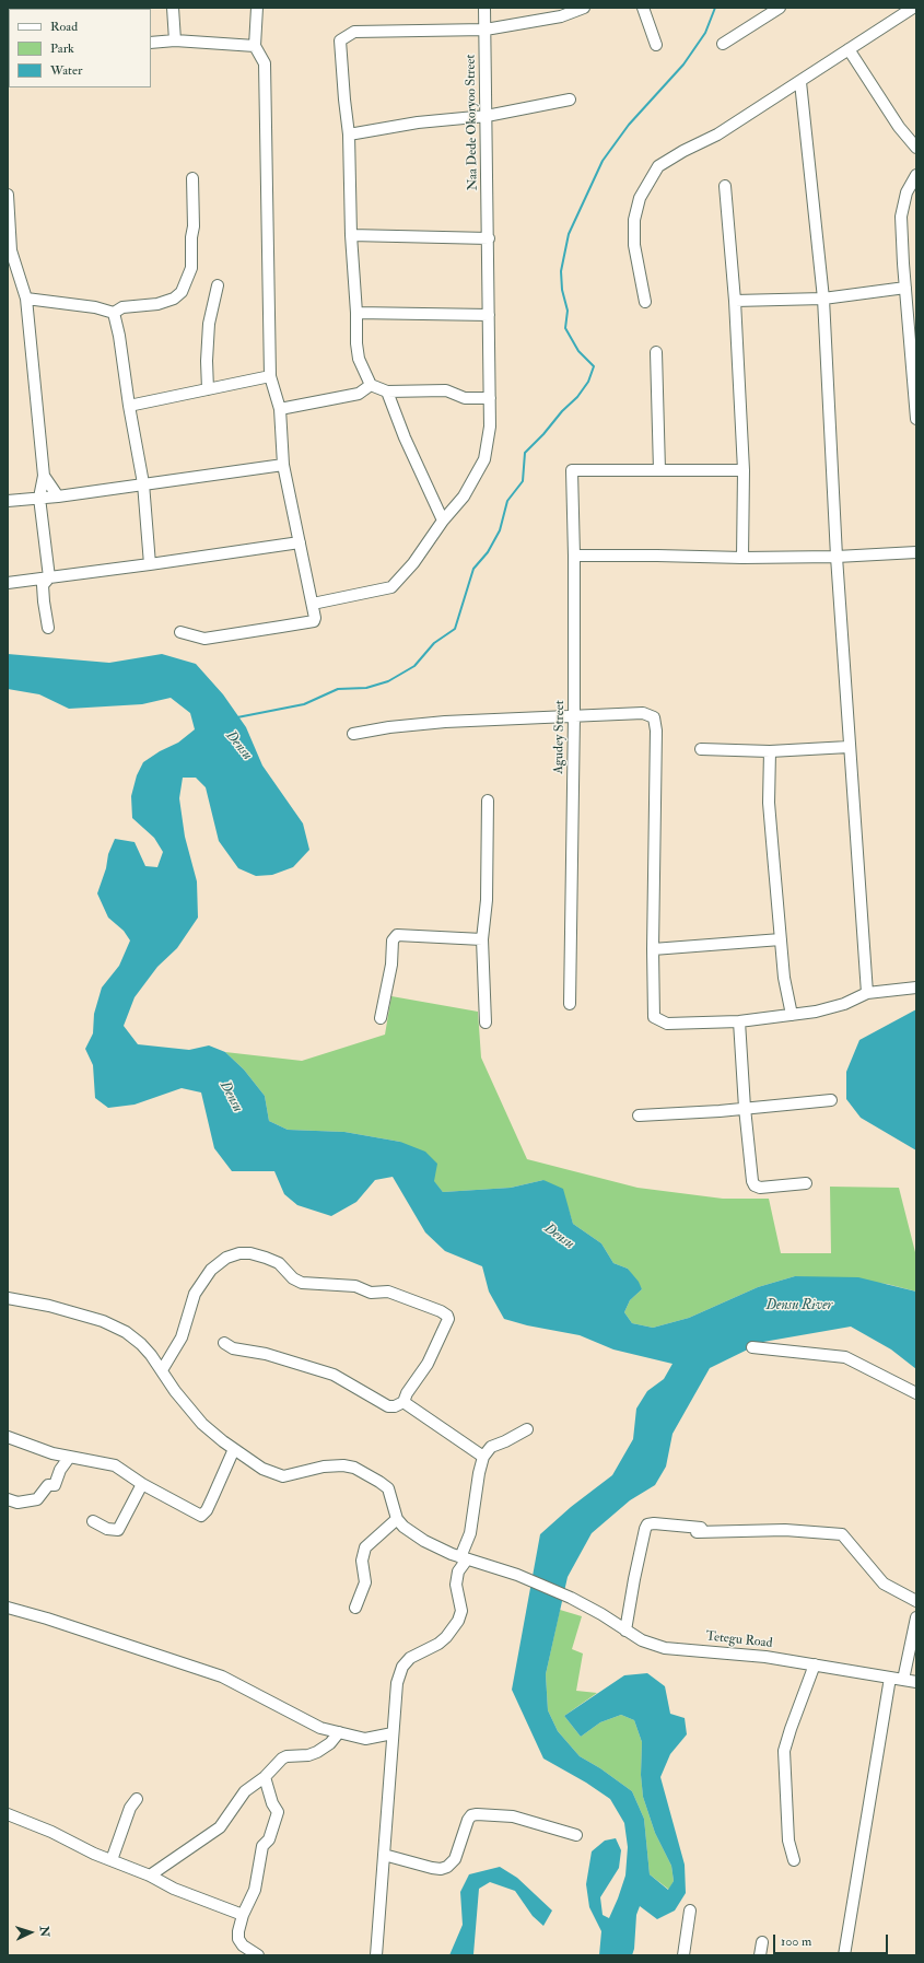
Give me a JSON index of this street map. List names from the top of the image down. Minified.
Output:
{"streets":{"street":["Naa Dede Okoryoo Street","Agudey Street","Tetegu Road"]},"water":["Densu","Densu River"],"legend":["Road","Park","Water"],"scale_bar":"100 m","north":"right"}
